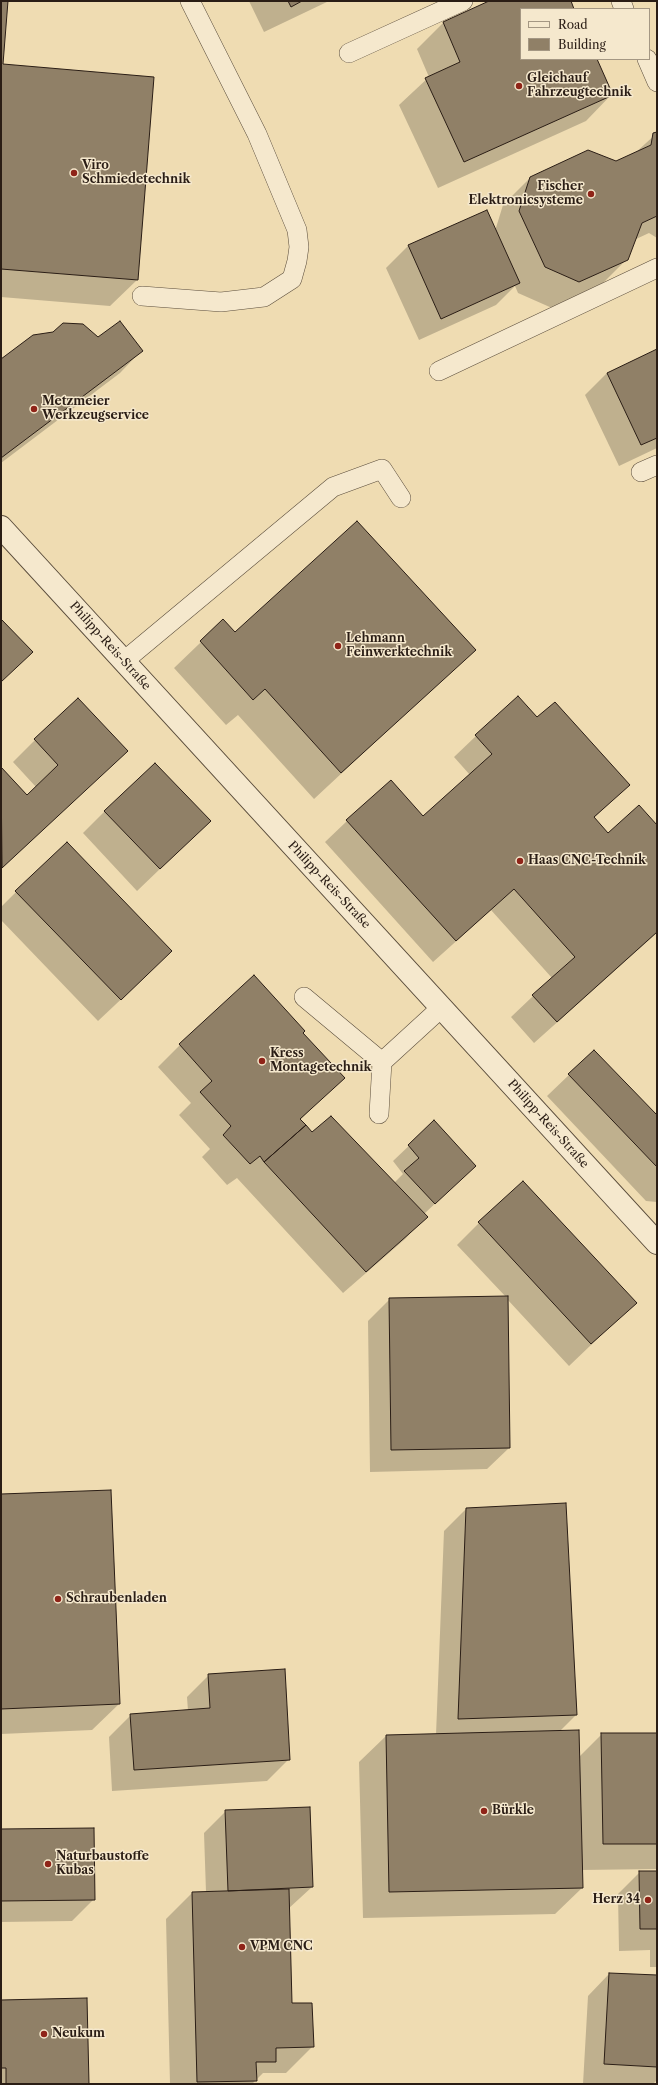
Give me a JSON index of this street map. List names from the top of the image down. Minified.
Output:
{"streets":{"street":["Philipp-Reis-Straße"]},"places":["Gleichauf Fahrzeugtechnik","Viro Schmiedetechnik","Fischer Elektronicsysteme","Metzmeier Werkzeugservice","Lehmann Feinwerktechnik","Haas CNC-Technik","Kress Montagetechnik","Schraubenladen","Bürkle","Naturbaustoffe Kubas","Herz 34","VPM CNC","Neukum"],"legend":["Road","Building"]}
